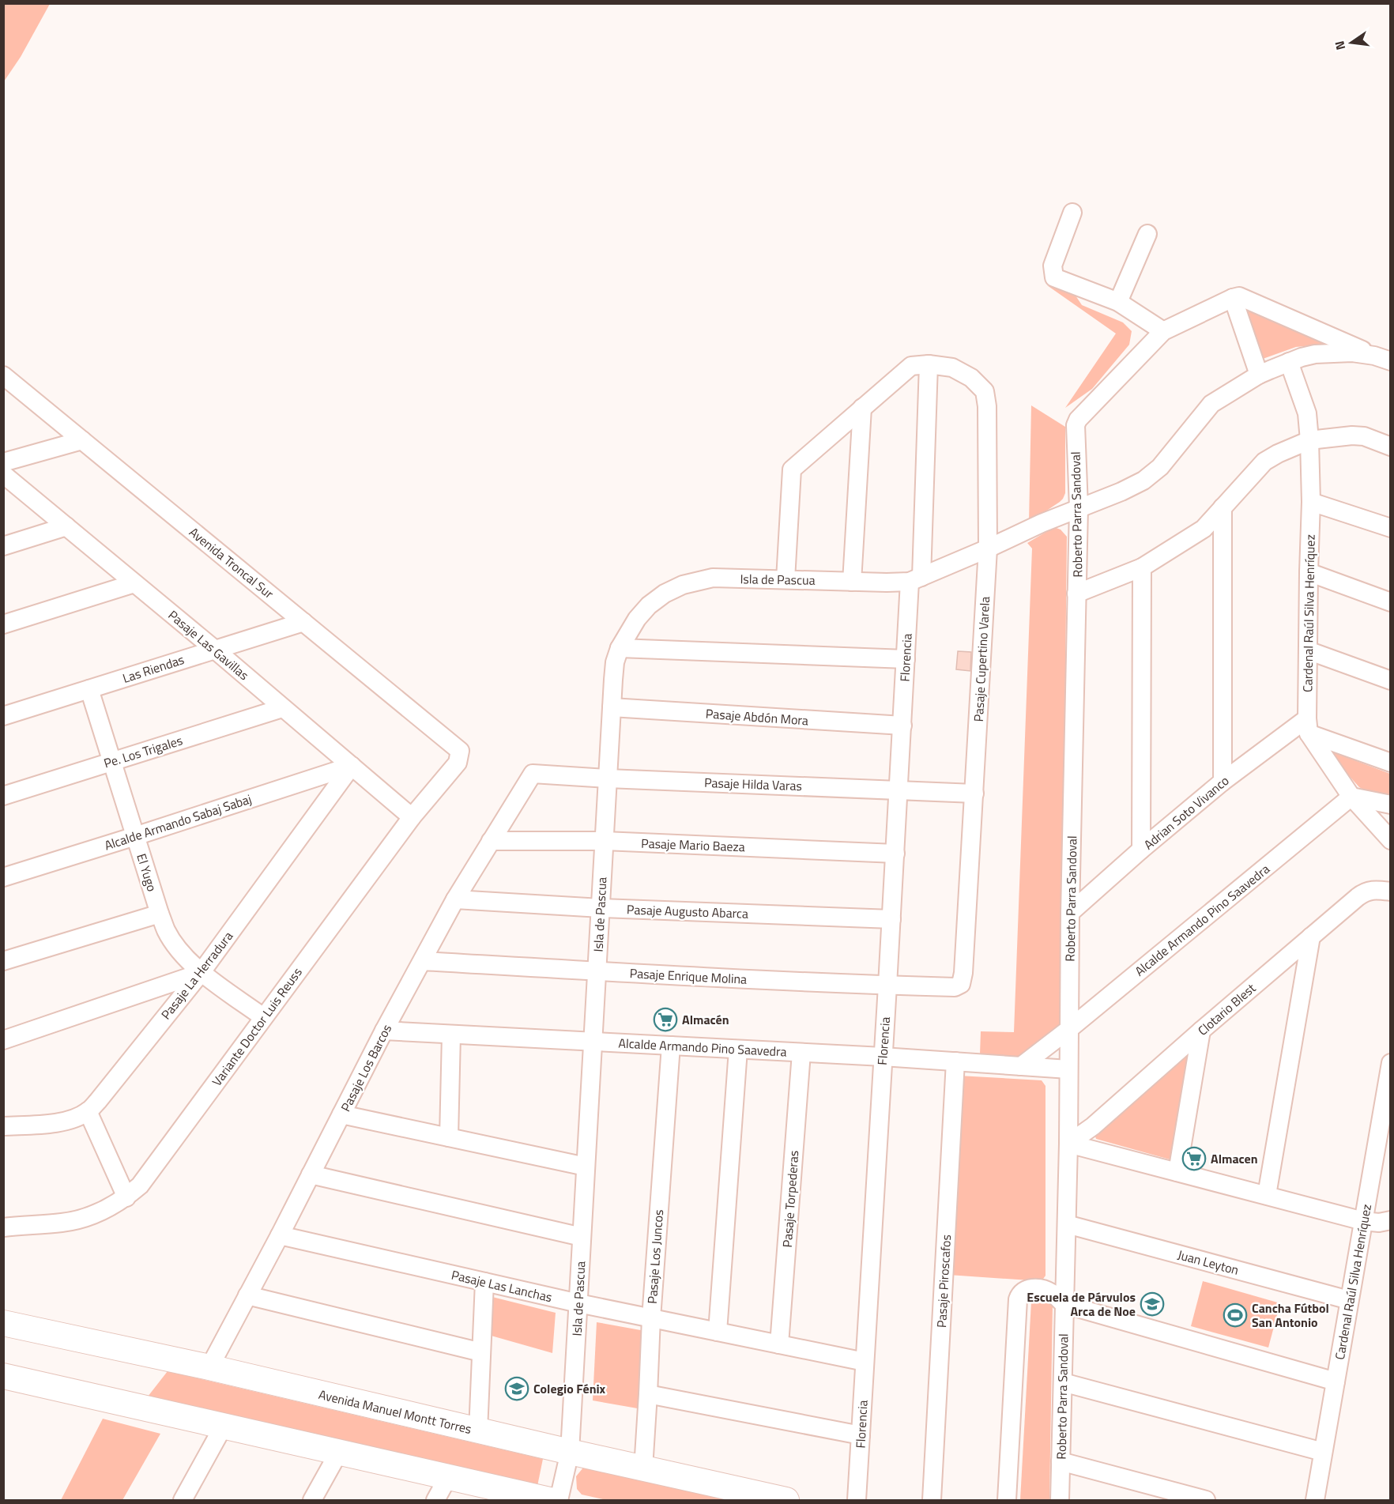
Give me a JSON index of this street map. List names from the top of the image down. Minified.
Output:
{"streets":{"street":["Roberto Parra Sandoval","Avenida Troncal Sur","Isla de Pascua","Cardenal Raúl Silva Henríquez","Pasaje Las Gavillas","Florencia","Pasaje Cupertino Varela","Las Riendas","Pasaje Abdón Mora","Pe. Los Trigales","Pasaje Hilda Varas","Adrian Soto Vivanco","Alcalde Armando Sabaj Sabaj","Pasaje Mario Baeza","El Yugo","Pasaje Augusto Abarca","Alcalde Armando Pino Saavedra","Pasaje La Herradura","Pasaje Enrique Molina","Clotario Blest","Variante Doctor Luis Reuss","Pasaje Los Barcos","Pasaje Torpederas","Pasaje Los Juncos","Juan Leyton","Pasaje Piroscafos","Pasaje Las Lanchas","Avenida Manuel Montt Torres"]},"crossings":[["Roberto Parra Sandoval","Adrian Soto Vivanco"],["Roberto Parra Sandoval","Alcalde Armando Pino Saavedra"],["Roberto Parra Sandoval","Clotario Blest"],["Roberto Parra Sandoval","Juan Leyton"],["Avenida Troncal Sur","Las Riendas"],["Avenida Troncal Sur","Variante Doctor Luis Reuss"],["Isla de Pascua","Florencia"],["Isla de Pascua","Pasaje Abdón Mora"],["Isla de Pascua","Pasaje Hilda Varas"],["Isla de Pascua","Pasaje Mario Baeza"],["Isla de Pascua","Pasaje Augusto Abarca"],["Isla de Pascua","Alcalde Armando Pino Saavedra"],["Isla de Pascua","Pasaje Enrique Molina"],["Isla de Pascua","Pasaje Las Lanchas"],["Isla de Pascua","Avenida Manuel Montt Torres"],["Cardenal Raúl Silva Henríquez","Adrian Soto Vivanco"],["Cardenal Raúl Silva Henríquez","Juan Leyton"],["Pasaje Las Gavillas","Las Riendas"],["Pasaje Las Gavillas","Pe. Los Trigales"],["Pasaje Las Gavillas","Alcalde Armando Sabaj Sabaj"],["Pasaje Las Gavillas","Pasaje La Herradura"],["Pasaje Las Gavillas","Variante Doctor Luis Reuss"],["Florencia","Pasaje Cupertino Varela"],["Florencia","Pasaje Abdón Mora"],["Florencia","Pasaje Hilda Varas"],["Florencia","Pasaje Mario Baeza"],["Florencia","Pasaje Augusto Abarca"],["Florencia","Alcalde Armando Pino Saavedra"],["Florencia","Pasaje Enrique Molina"],["Florencia","Pasaje Las Lanchas"],["Pasaje Cupertino Varela","Pasaje Hilda Varas"],["Pasaje Cupertino Varela","Pasaje Enrique Molina"],["Las Riendas","El Yugo"],["Pe. Los Trigales","El Yugo"],["Pasaje Hilda Varas","Pasaje Los Barcos"],["Alcalde Armando Sabaj Sabaj","El Yugo"],["Alcalde Armando Sabaj Sabaj","Pasaje La Herradura"],["Pasaje Mario Baeza","Pasaje Los Barcos"],["El Yugo","Pasaje La Herradura"],["El Yugo","Variante Doctor Luis Reuss"],["Pasaje Augusto Abarca","Pasaje Los Barcos"],["Alcalde Armando Pino Saavedra","Pasaje Los Barcos"],["Alcalde Armando Pino Saavedra","Pasaje Torpederas"],["Alcalde Armando Pino Saavedra","Pasaje Los Juncos"],["Alcalde Armando Pino Saavedra","Pasaje Piroscafos"],["Pasaje Enrique Molina","Pasaje Los Barcos"],["Pasaje Los Barcos","Pasaje Las Lanchas"],["Pasaje Los Barcos","Avenida Manuel Montt Torres"],["Pasaje Torpederas","Pasaje Las Lanchas"],["Pasaje Los Juncos","Pasaje Las Lanchas"],["Pasaje Los Juncos","Avenida Manuel Montt Torres"]],"places":{"supermarket":["Almacén","Almacen"],"school or university":["Escuela de Párvulos Arca de Noe","Colegio Fénix"],"sports":["Cancha Fútbol San Antonio"]},"north":"left"}
